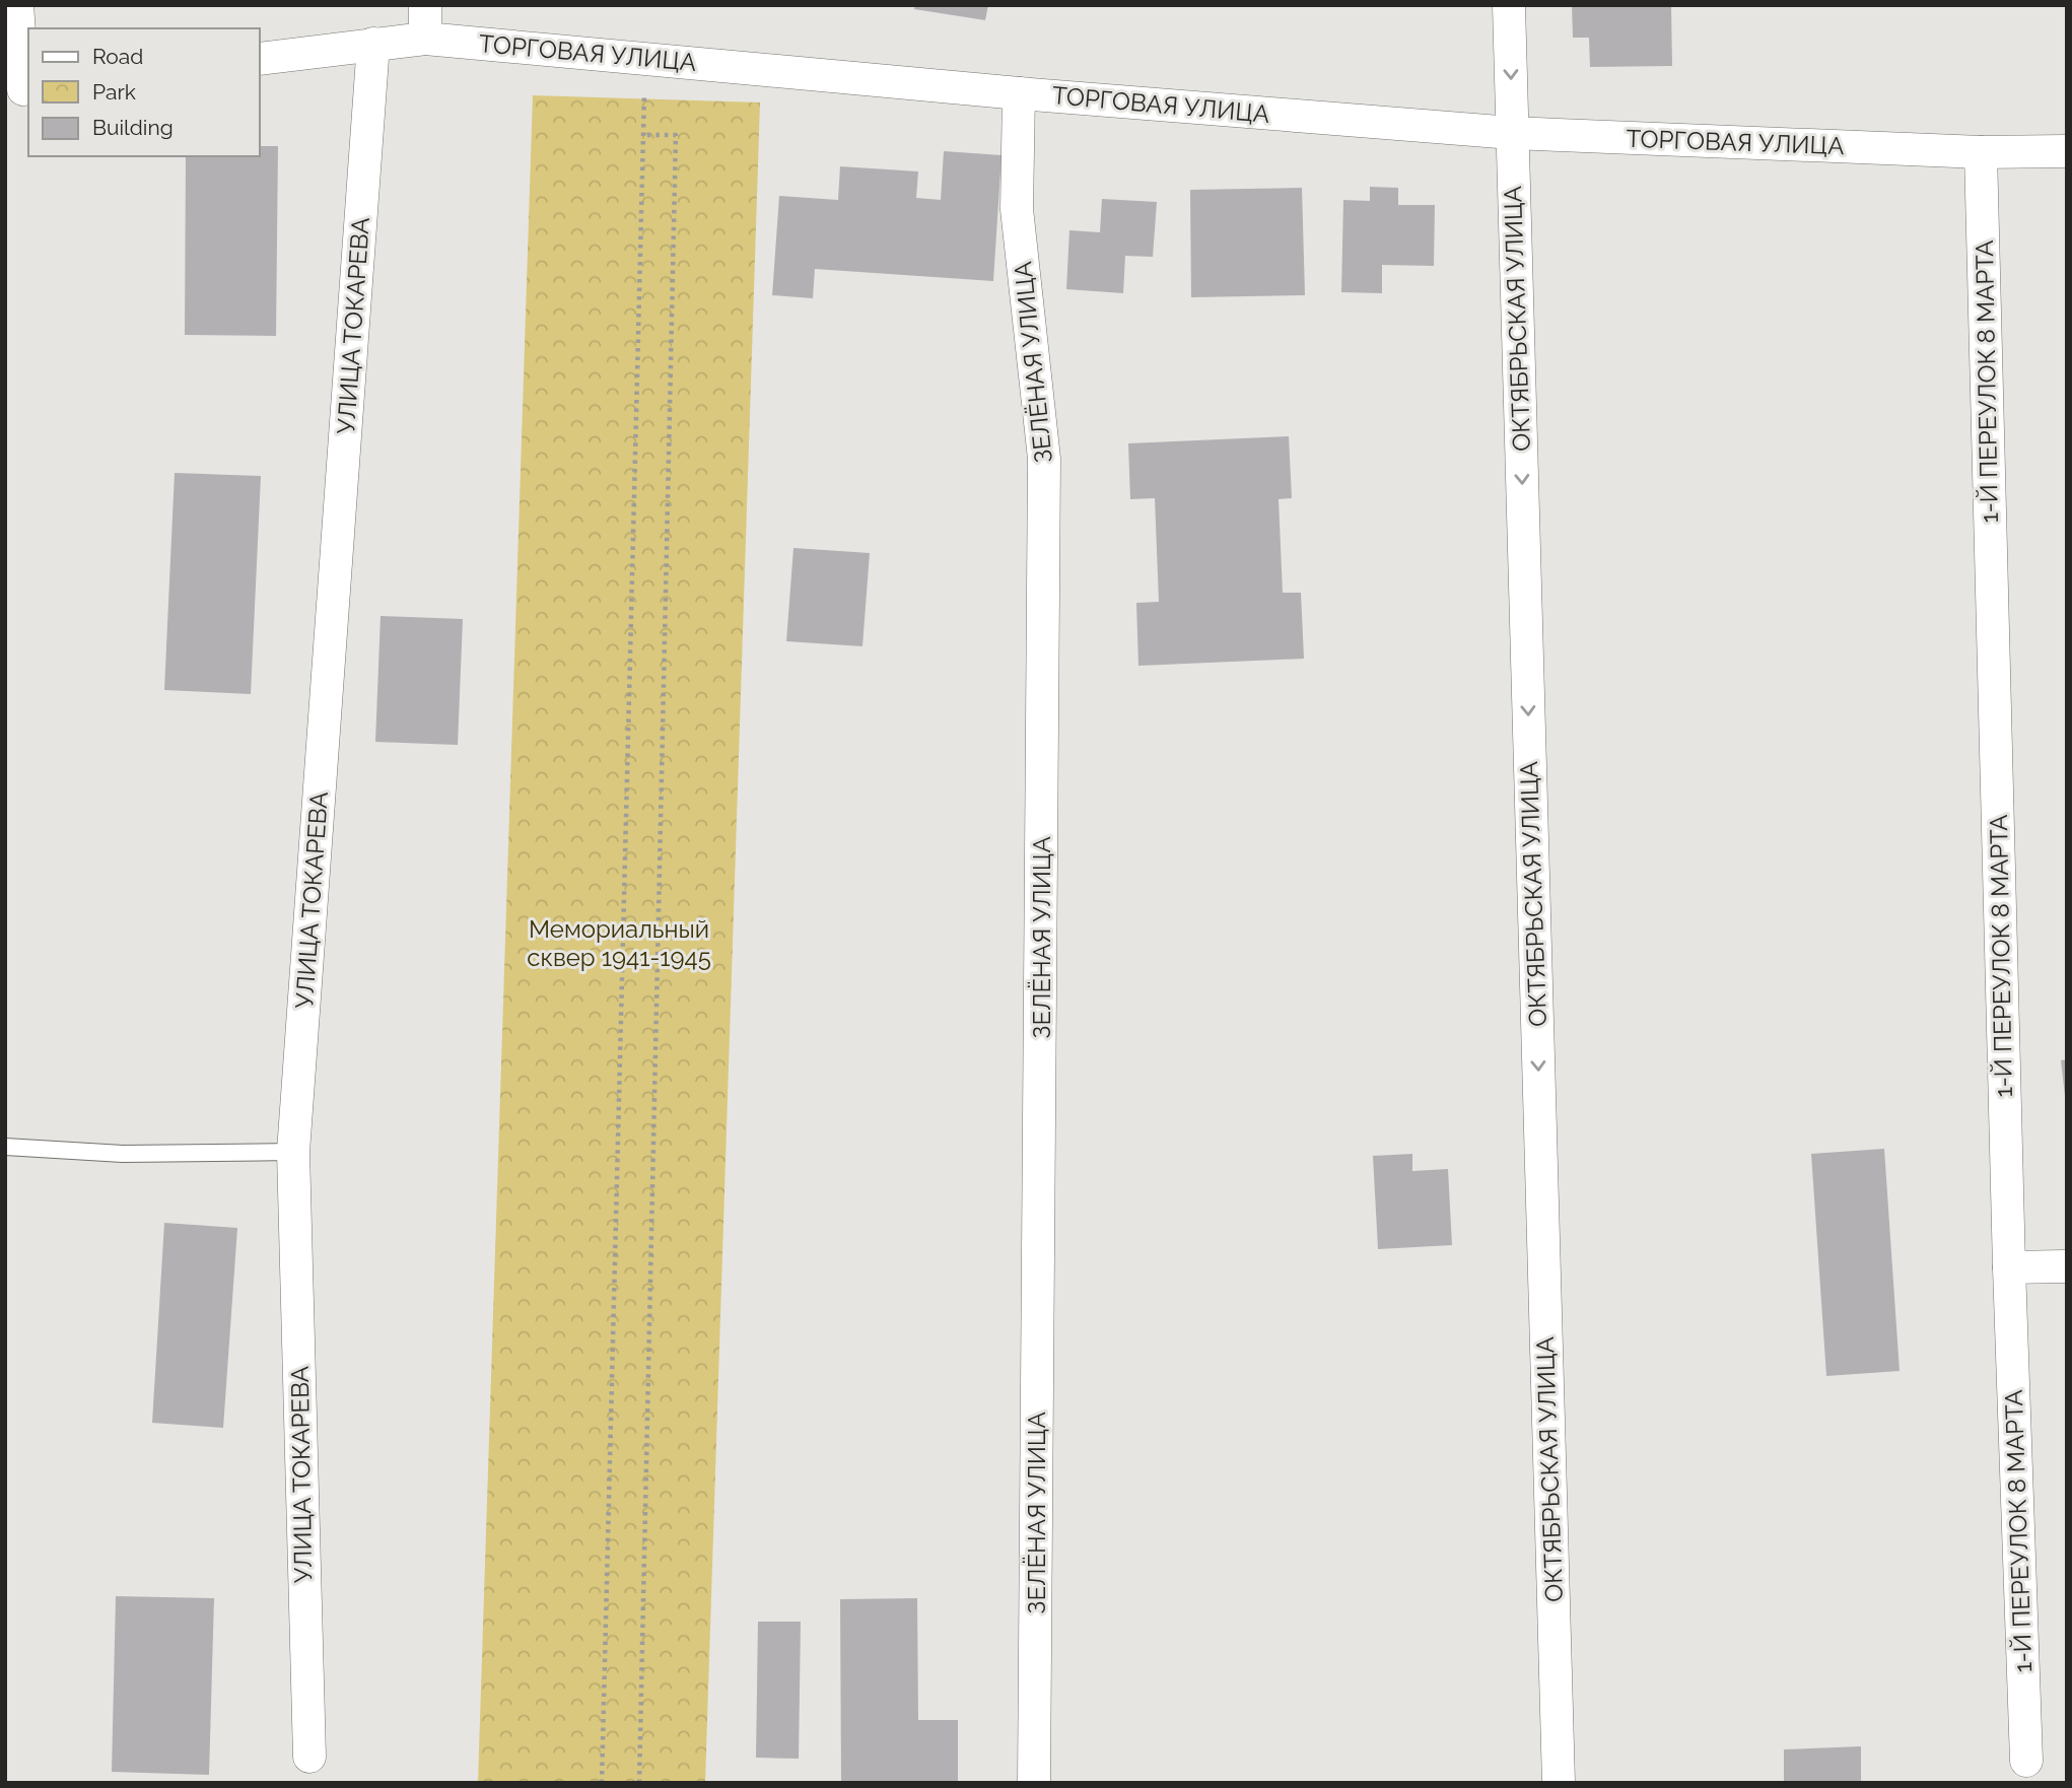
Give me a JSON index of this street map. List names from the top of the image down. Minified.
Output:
{"streets":{"street":["ТОРГОВАЯ УЛИЦА","ОКТЯБРЬСКАЯ УЛИЦА","УЛИЦА ТОКАРЕВА","ЗЕЛЁНАЯ УЛИЦА","1-Й ПЕРЕУЛОК 8 МАРТА"]},"crossings":[["ТОРГОВАЯ УЛИЦА","ОКТЯБРЬСКАЯ УЛИЦА"],["ТОРГОВАЯ УЛИЦА","УЛИЦА ТОКАРЕВА"],["ТОРГОВАЯ УЛИЦА","ЗЕЛЁНАЯ УЛИЦА"],["ТОРГОВАЯ УЛИЦА","1-Й ПЕРЕУЛОК 8 МАРТА"]],"one_way":["ОКТЯБРЬСКАЯ УЛИЦА"],"parks":["Мемориальный сквер 1941-1945"],"legend":["Road","Park","Building"]}
